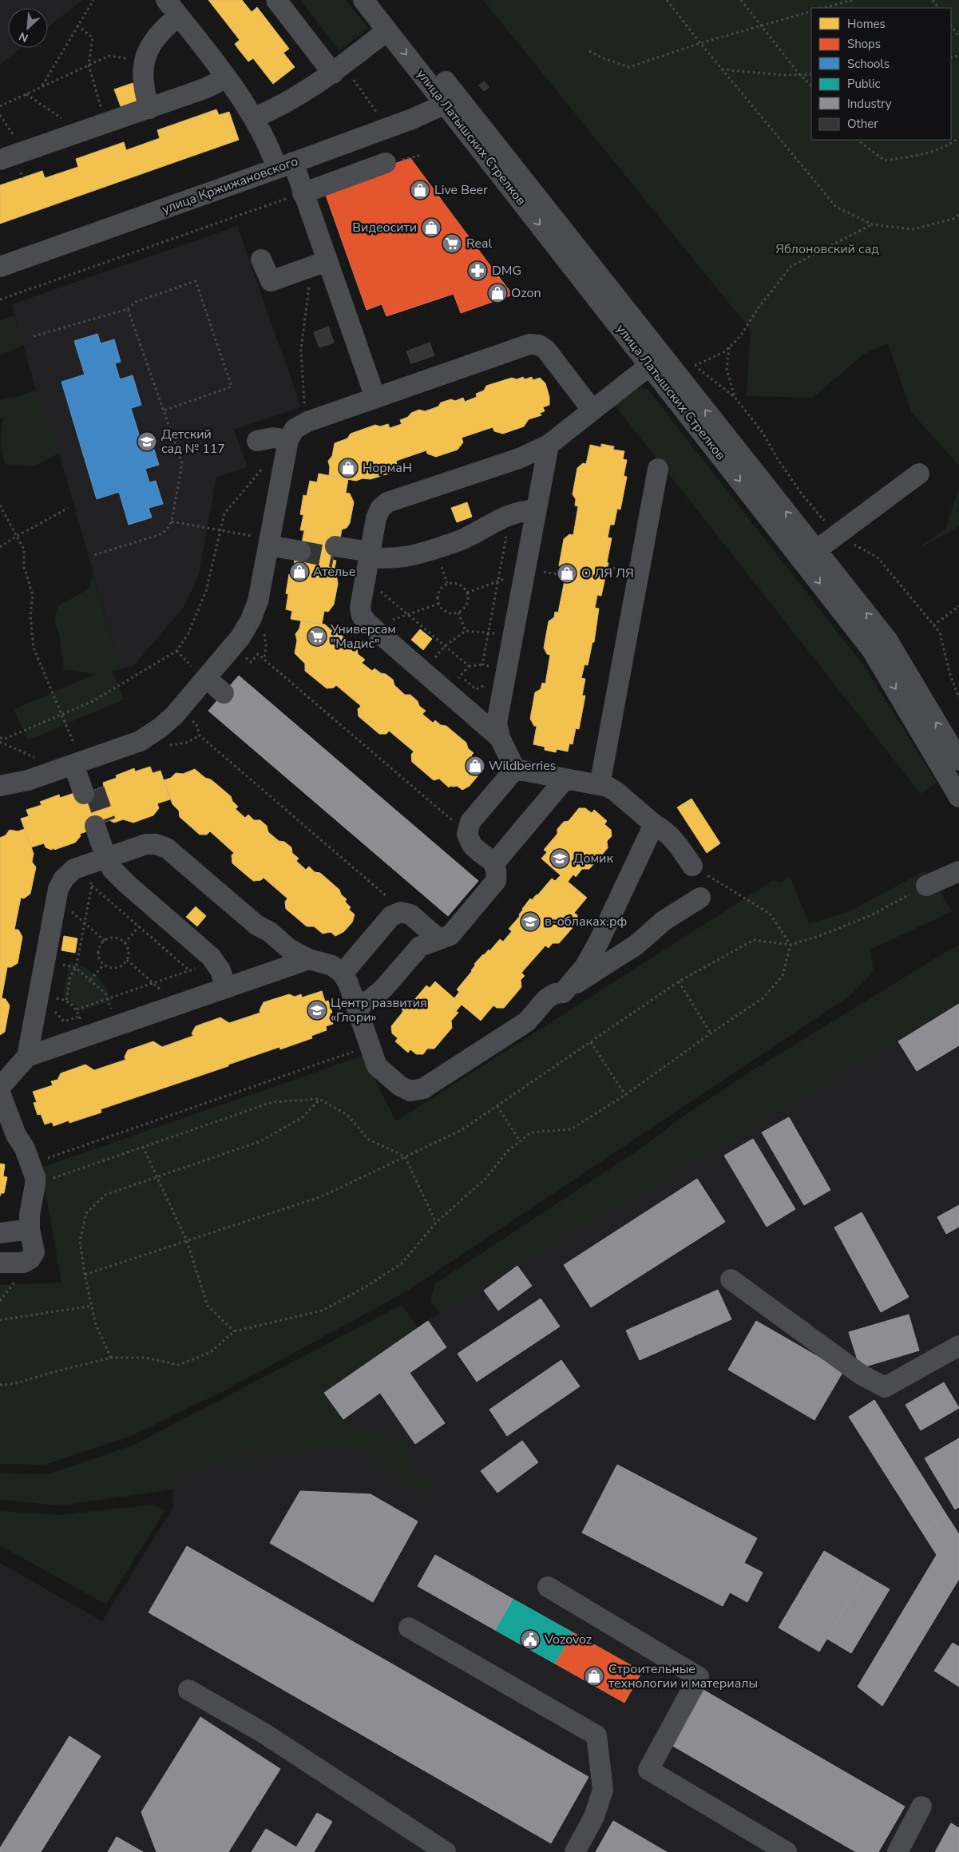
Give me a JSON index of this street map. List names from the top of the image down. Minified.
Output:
{"streets":{"street":["улица Латышских Стрелков","улица Кржижановского"]},"crossings":[["улица Латышских Стрелков","улица Кржижановского"]],"parks":["Яблоновский сад"],"places":{"shop":["Live Beer","Видеосити","Ozon","НормаН","Ателье","О ЛЯ ЛЯ","Wildberries","Строительные технологии и материалы"],"supermarket":["Real","Универсам \"Мадис\""],"pharmacy":["DMG"],"school or university":["Детский сад № 117","Домик","в-облаках.рф","Центр развития «Глори»"],"public building":["Vozovoz"]},"legend":["Homes","Shops","Schools","Public","Industry","Other"],"north":"bottom left"}
